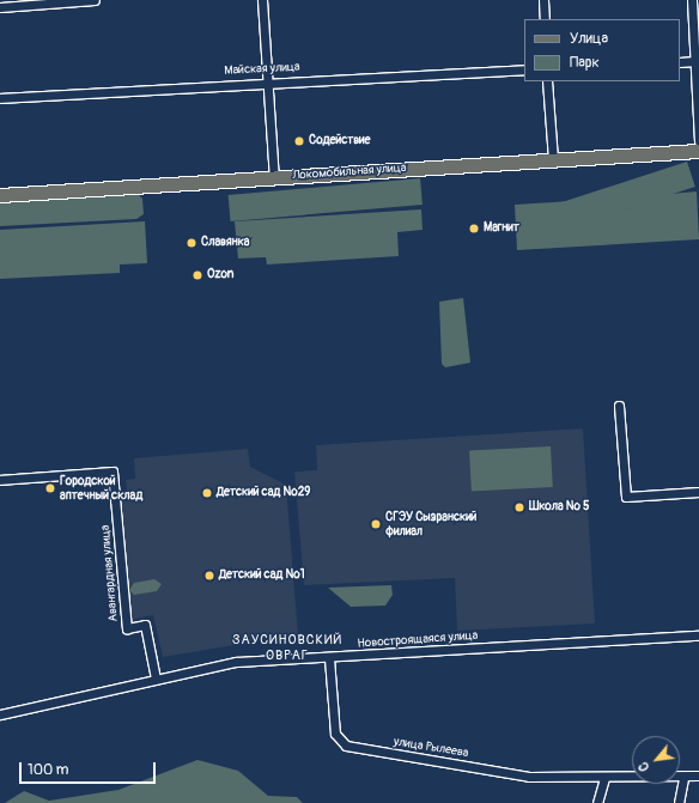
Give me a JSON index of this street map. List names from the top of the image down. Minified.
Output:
{"streets":{"main road":["Локомобильная улица"],"street":["Майская улица","Авангардная улица","Новостроящаяся улица","улица Рылеева"]},"crossings":[["Авангардная улица","Новостроящаяся улица"],["Новостроящаяся улица","улица Рылеева"]],"districts":["ЗАУСИНОВСКИЙ ОВРАГ"],"places":["Содействие","Магнит","Славянка","Ozon","Городской аптечный склад","Детский сад №29","Школа № 5","СГЭУ Сызранский филиал","Детский сад №1"],"legend":["Улица","Парк"],"scale_bar":"100 m","north":"bottom left"}
